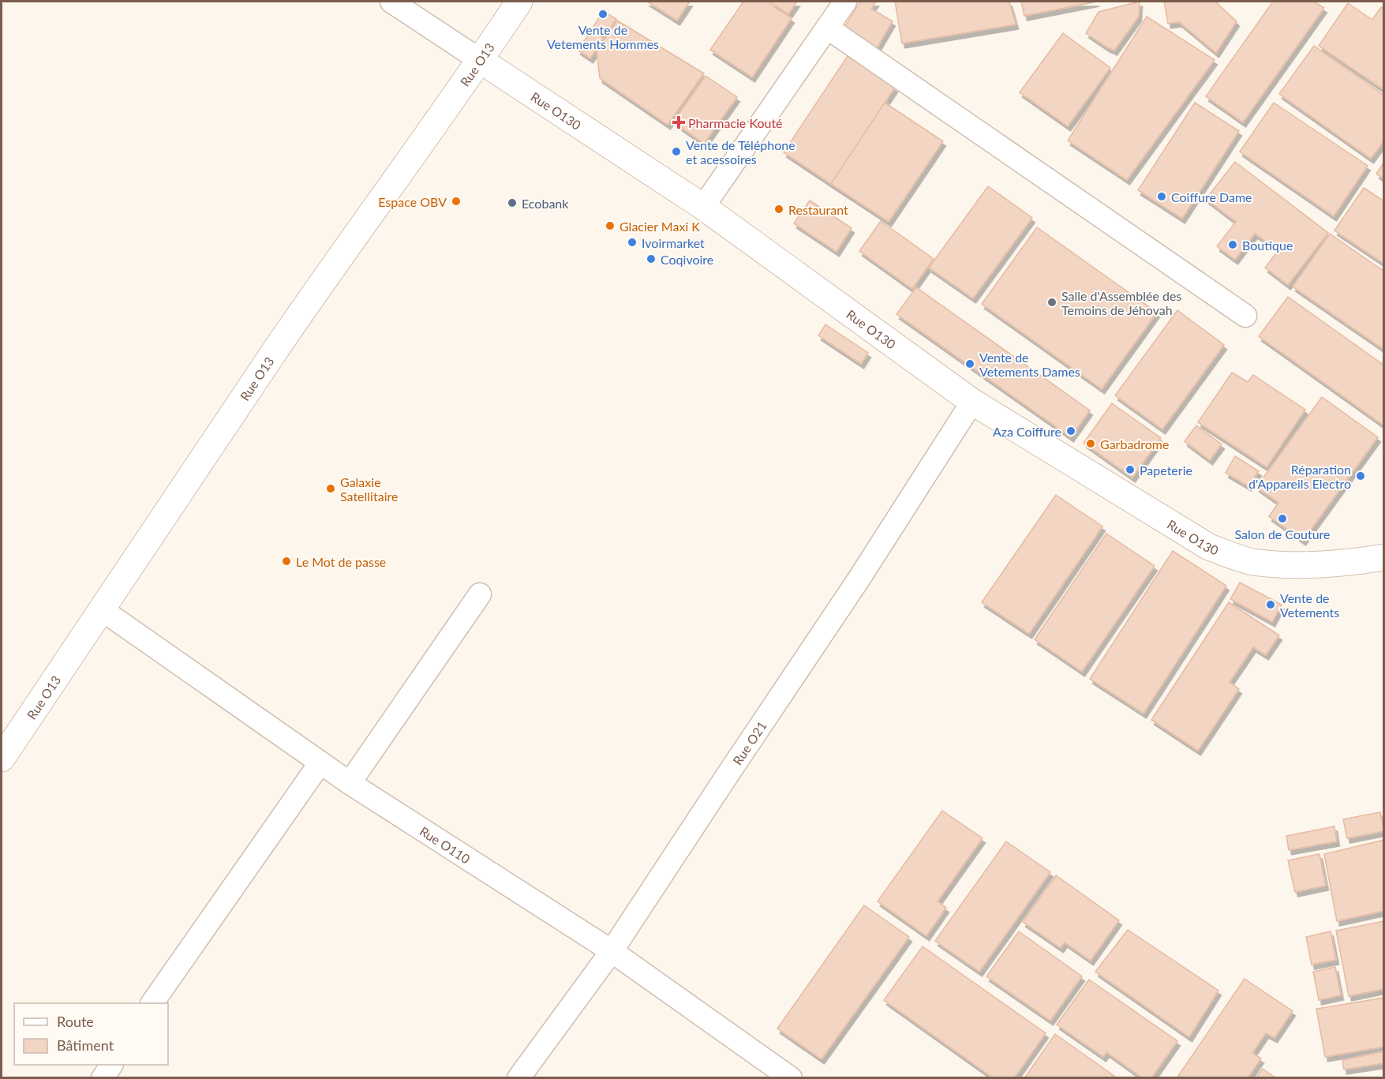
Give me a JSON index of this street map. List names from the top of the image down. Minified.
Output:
{"streets":{"street":["Rue O13","Rue O130","Rue O21","Rue O110"]},"crossings":[["Rue O13","Rue O130"],["Rue O13","Rue O110"],["Rue O130","Rue O21"],["Rue O21","Rue O110"]],"places":{"other":["Vente de Vetements Hommes","Vente de Téléphone et acessoires","Coiffure Dame","Espace OBV","Ecobank","Restaurant","Glacier Maxi K","Ivoirmarket","Boutique","Coqivoire","Salle d'Assemblée des Temoins de Jéhovah","Vente de Vetements Dames","Aza Coiffure","Garbadrome","Papeterie","Réparation d'Appareils Electro","Galaxie Satellitaire","Salon de Couture","Le Mot de passe","Vente de Vetements"],"health":["Pharmacie Kouté"]},"legend":["Route","Bâtiment"]}
